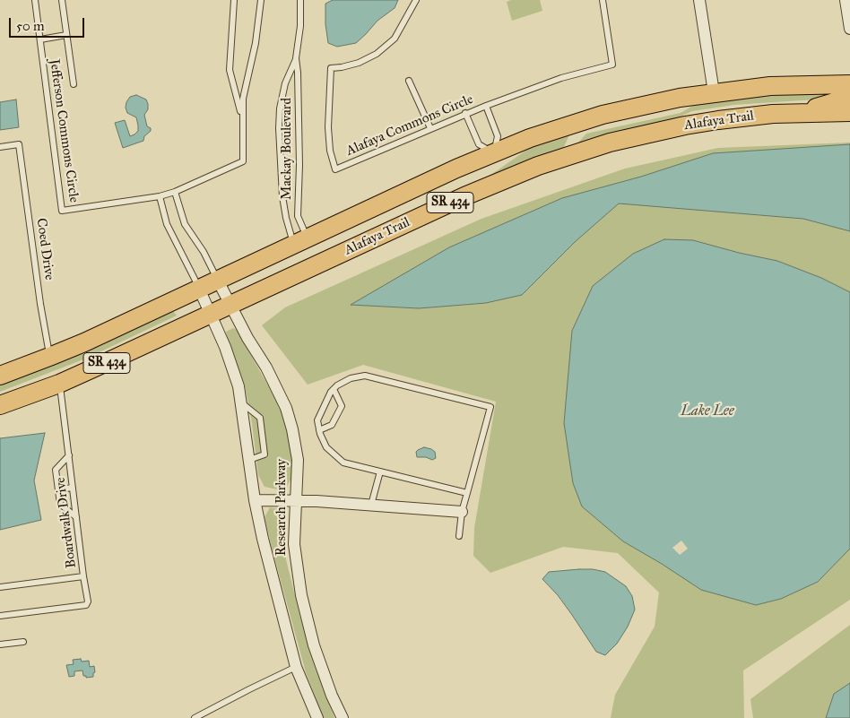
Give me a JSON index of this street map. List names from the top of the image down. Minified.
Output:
{"streets":{"main road":["Alafaya Trail","SR 434"],"street":["Research Parkway"],"lane":["Alafaya Commons Circle","Jefferson Commons Circle","Mackay Boulevard","Coed Drive","Boardwalk Drive"]},"crossings":[["Alafaya Trail","Mackay Boulevard"],["Alafaya Trail","Coed Drive"],["Alafaya Trail","Research Parkway"],["Alafaya Trail","Boardwalk Drive"]],"water":["Lake Lee"],"scale_bar":"50 m"}
